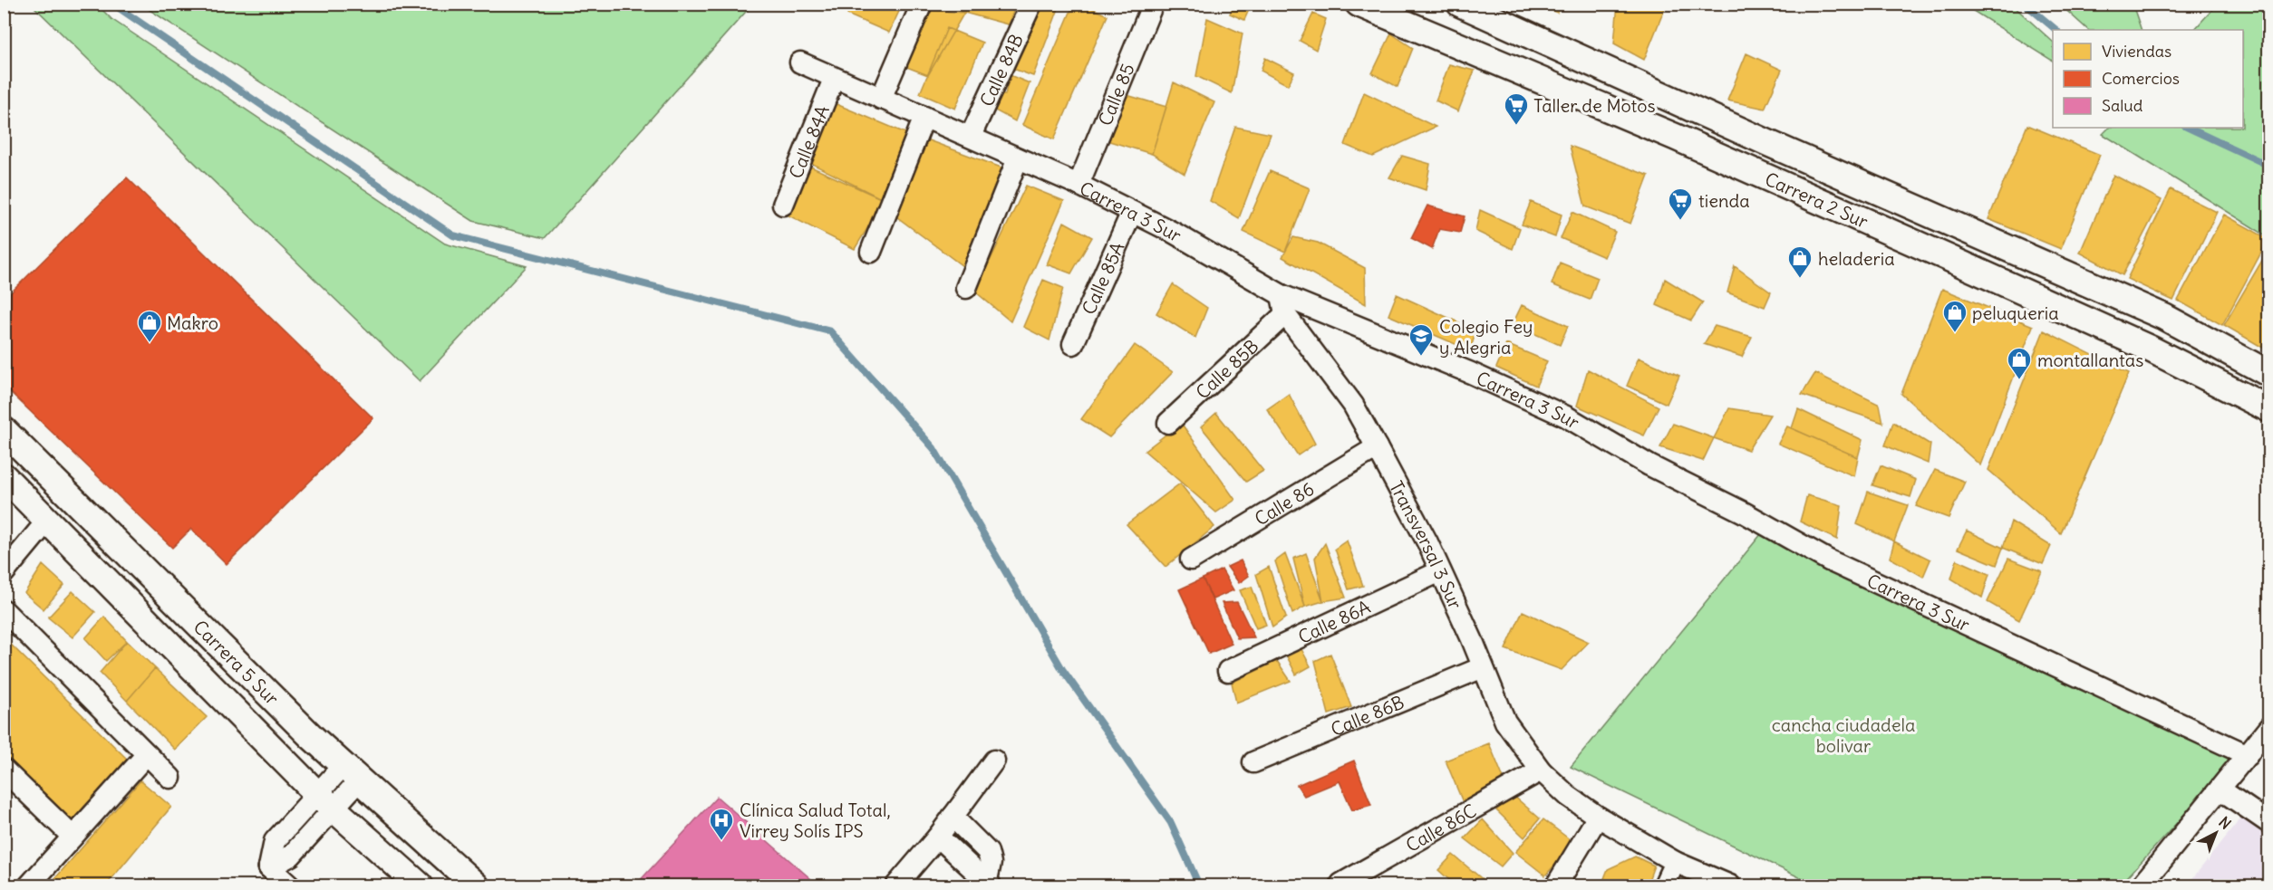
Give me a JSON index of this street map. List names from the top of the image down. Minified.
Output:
{"streets":{"street":["Calle 84B","Calle 85","Calle 84A","Carrera 2 Sur","Carrera 3 Sur","Calle 85A","Calle 85B","Calle 86","Transversal 3 Sur","Calle 86A","Carrera 5 Sur","Calle 86B","Calle 86C"]},"crossings":[["Calle 84B","Carrera 3 Sur"],["Calle 85","Carrera 3 Sur"],["Calle 84A","Carrera 3 Sur"],["Carrera 3 Sur","Calle 85A"],["Carrera 3 Sur","Calle 85B"],["Carrera 3 Sur","Transversal 3 Sur"],["Calle 85B","Transversal 3 Sur"],["Calle 86","Transversal 3 Sur"],["Transversal 3 Sur","Calle 86A"],["Transversal 3 Sur","Calle 86B"],["Transversal 3 Sur","Calle 86C"]],"parks":["cancha ciudadela bolivar"],"places":{"supermarket":["Taller de Motos","tienda"],"shop":["heladeria","peluqueria","Makro","montallantas"],"school or university":["Colegio Fey y Alegria"],"hospital":["Clínica Salud Total, Virrey Solís IPS"]},"legend":["Viviendas","Comercios","Salud"],"north":"top right"}
